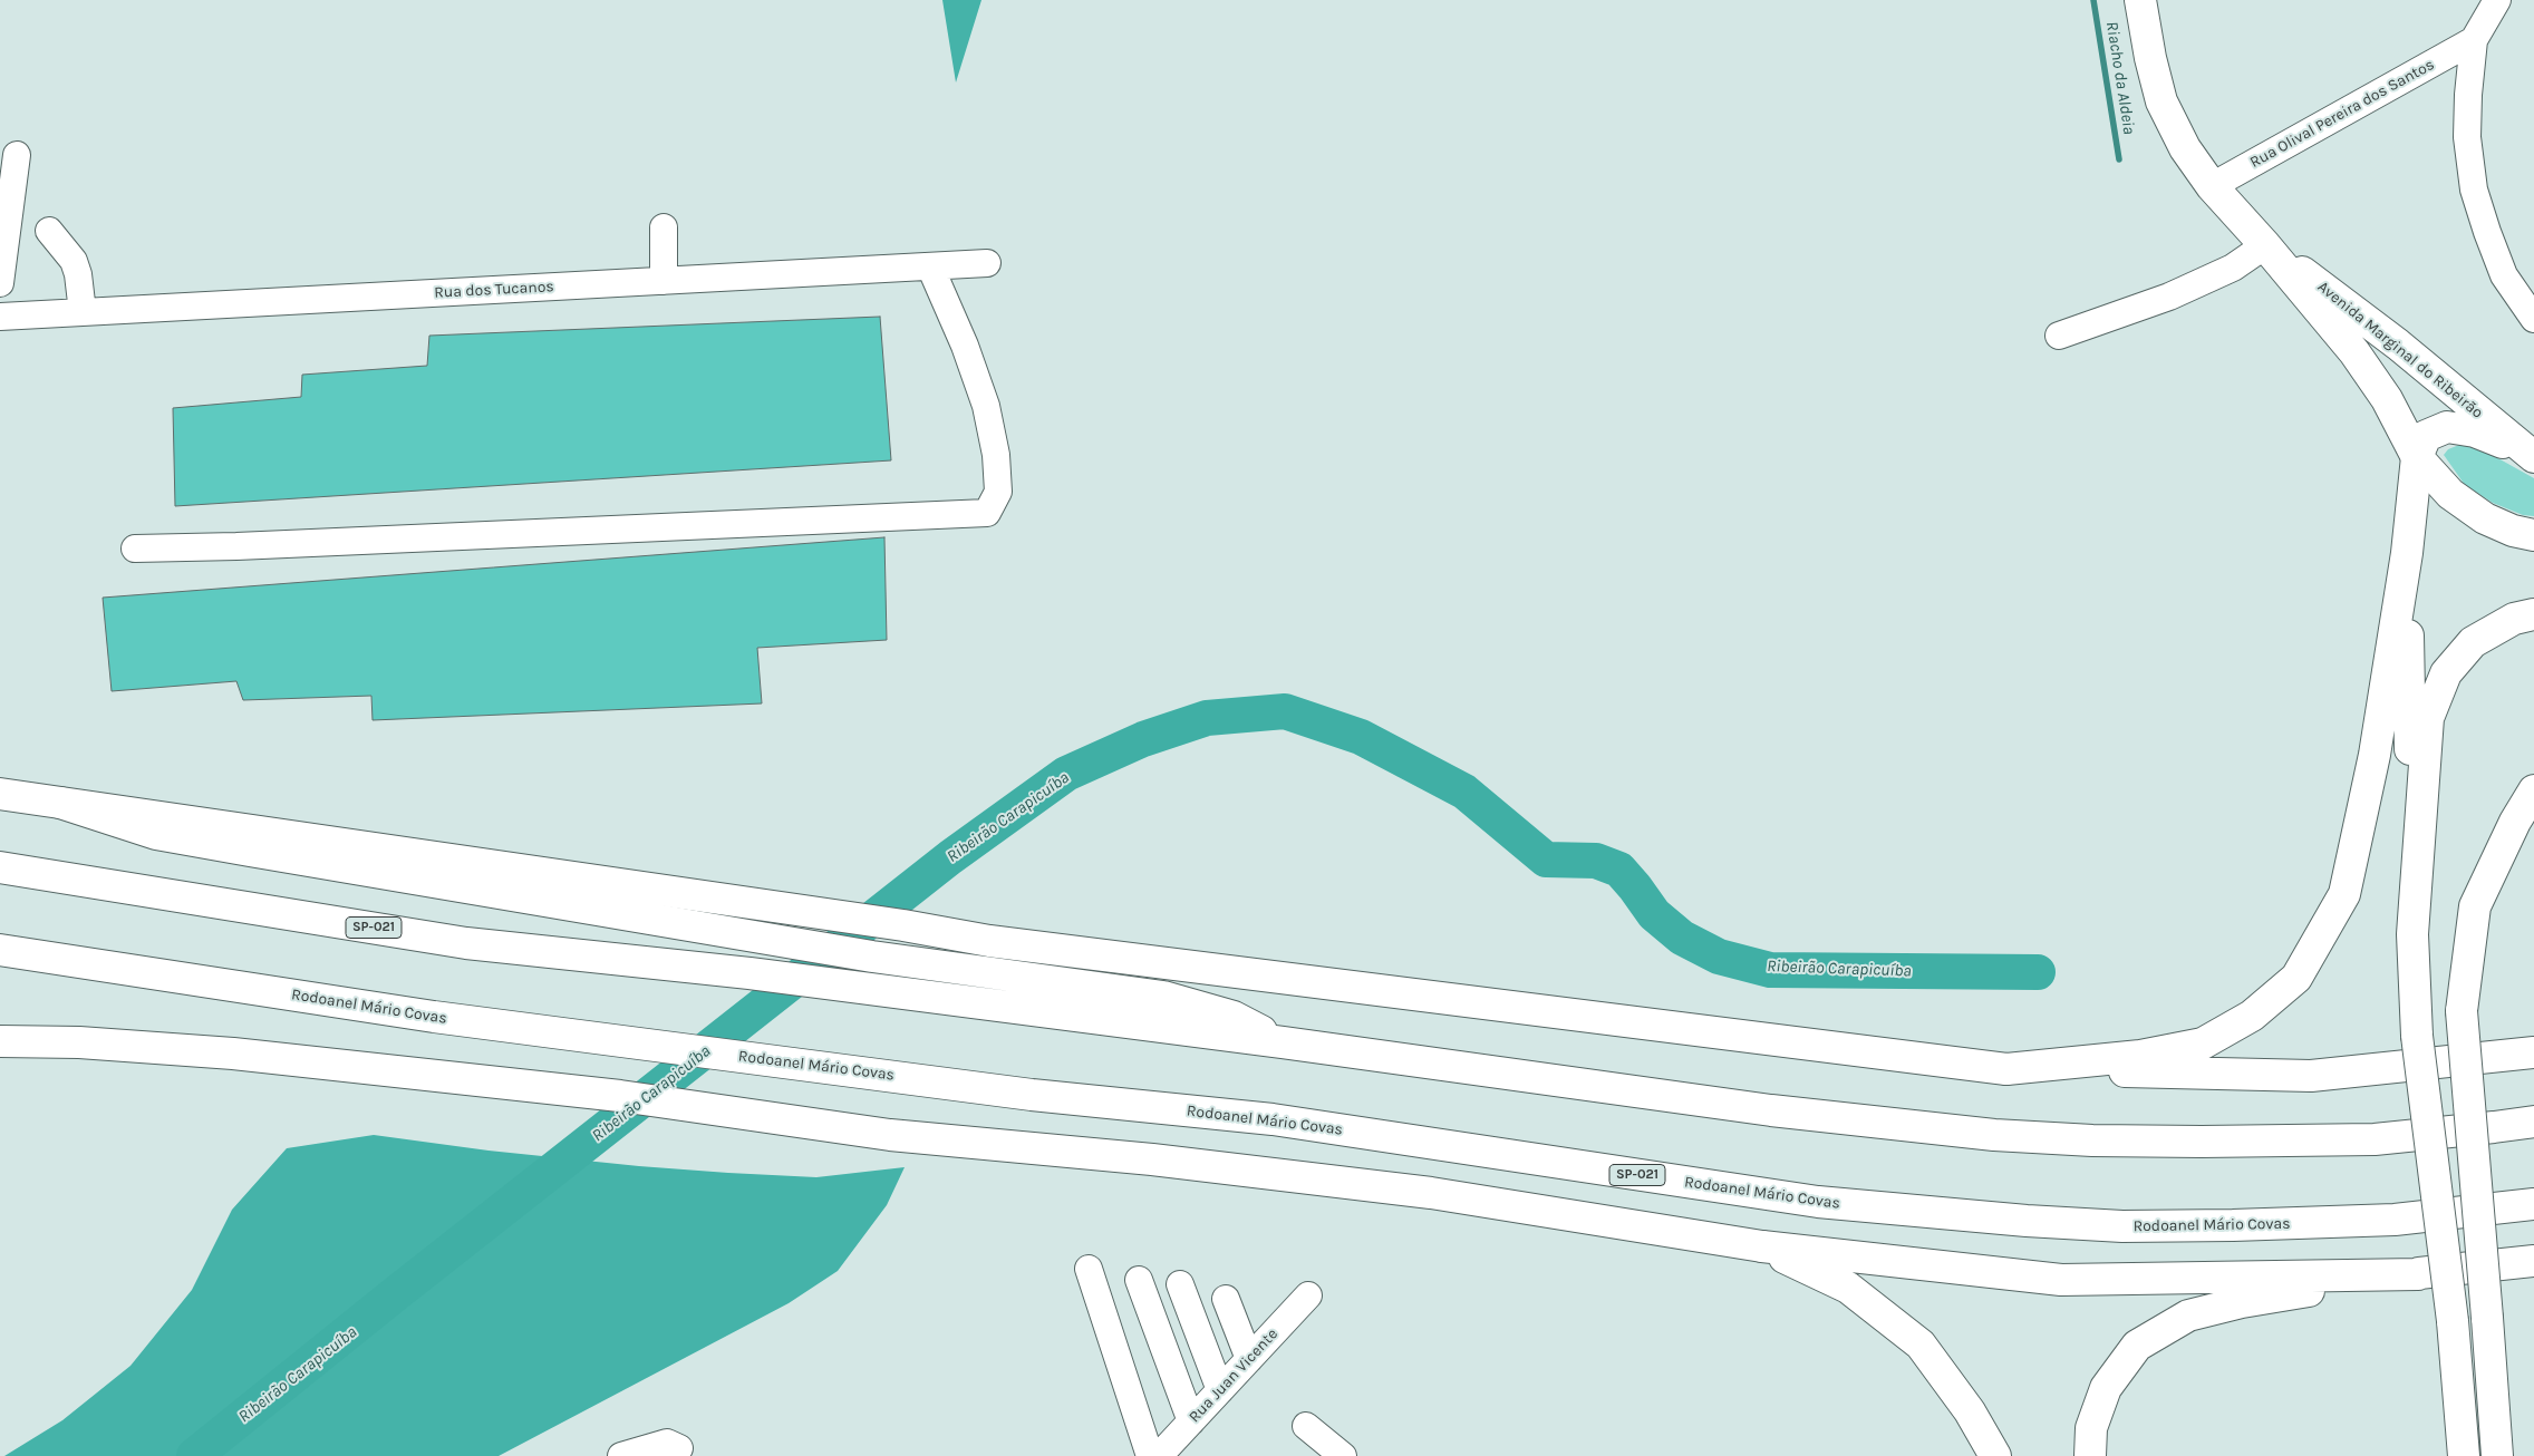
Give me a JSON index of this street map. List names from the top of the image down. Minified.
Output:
{"streets":{"main road":["Avenida Marginal do Ribeirão","SP-021","Rodoanel Mário Covas"],"street":["Rua Olival Pereira dos Santos","Rua dos Tucanos","Rua Juan Vicente"]},"crossings":[["Rua Olival Pereira dos Santos","Avenida Marginal do Ribeirão"]],"water":["Riacho da Aldeia","Ribeirão Carapicuíba"]}
